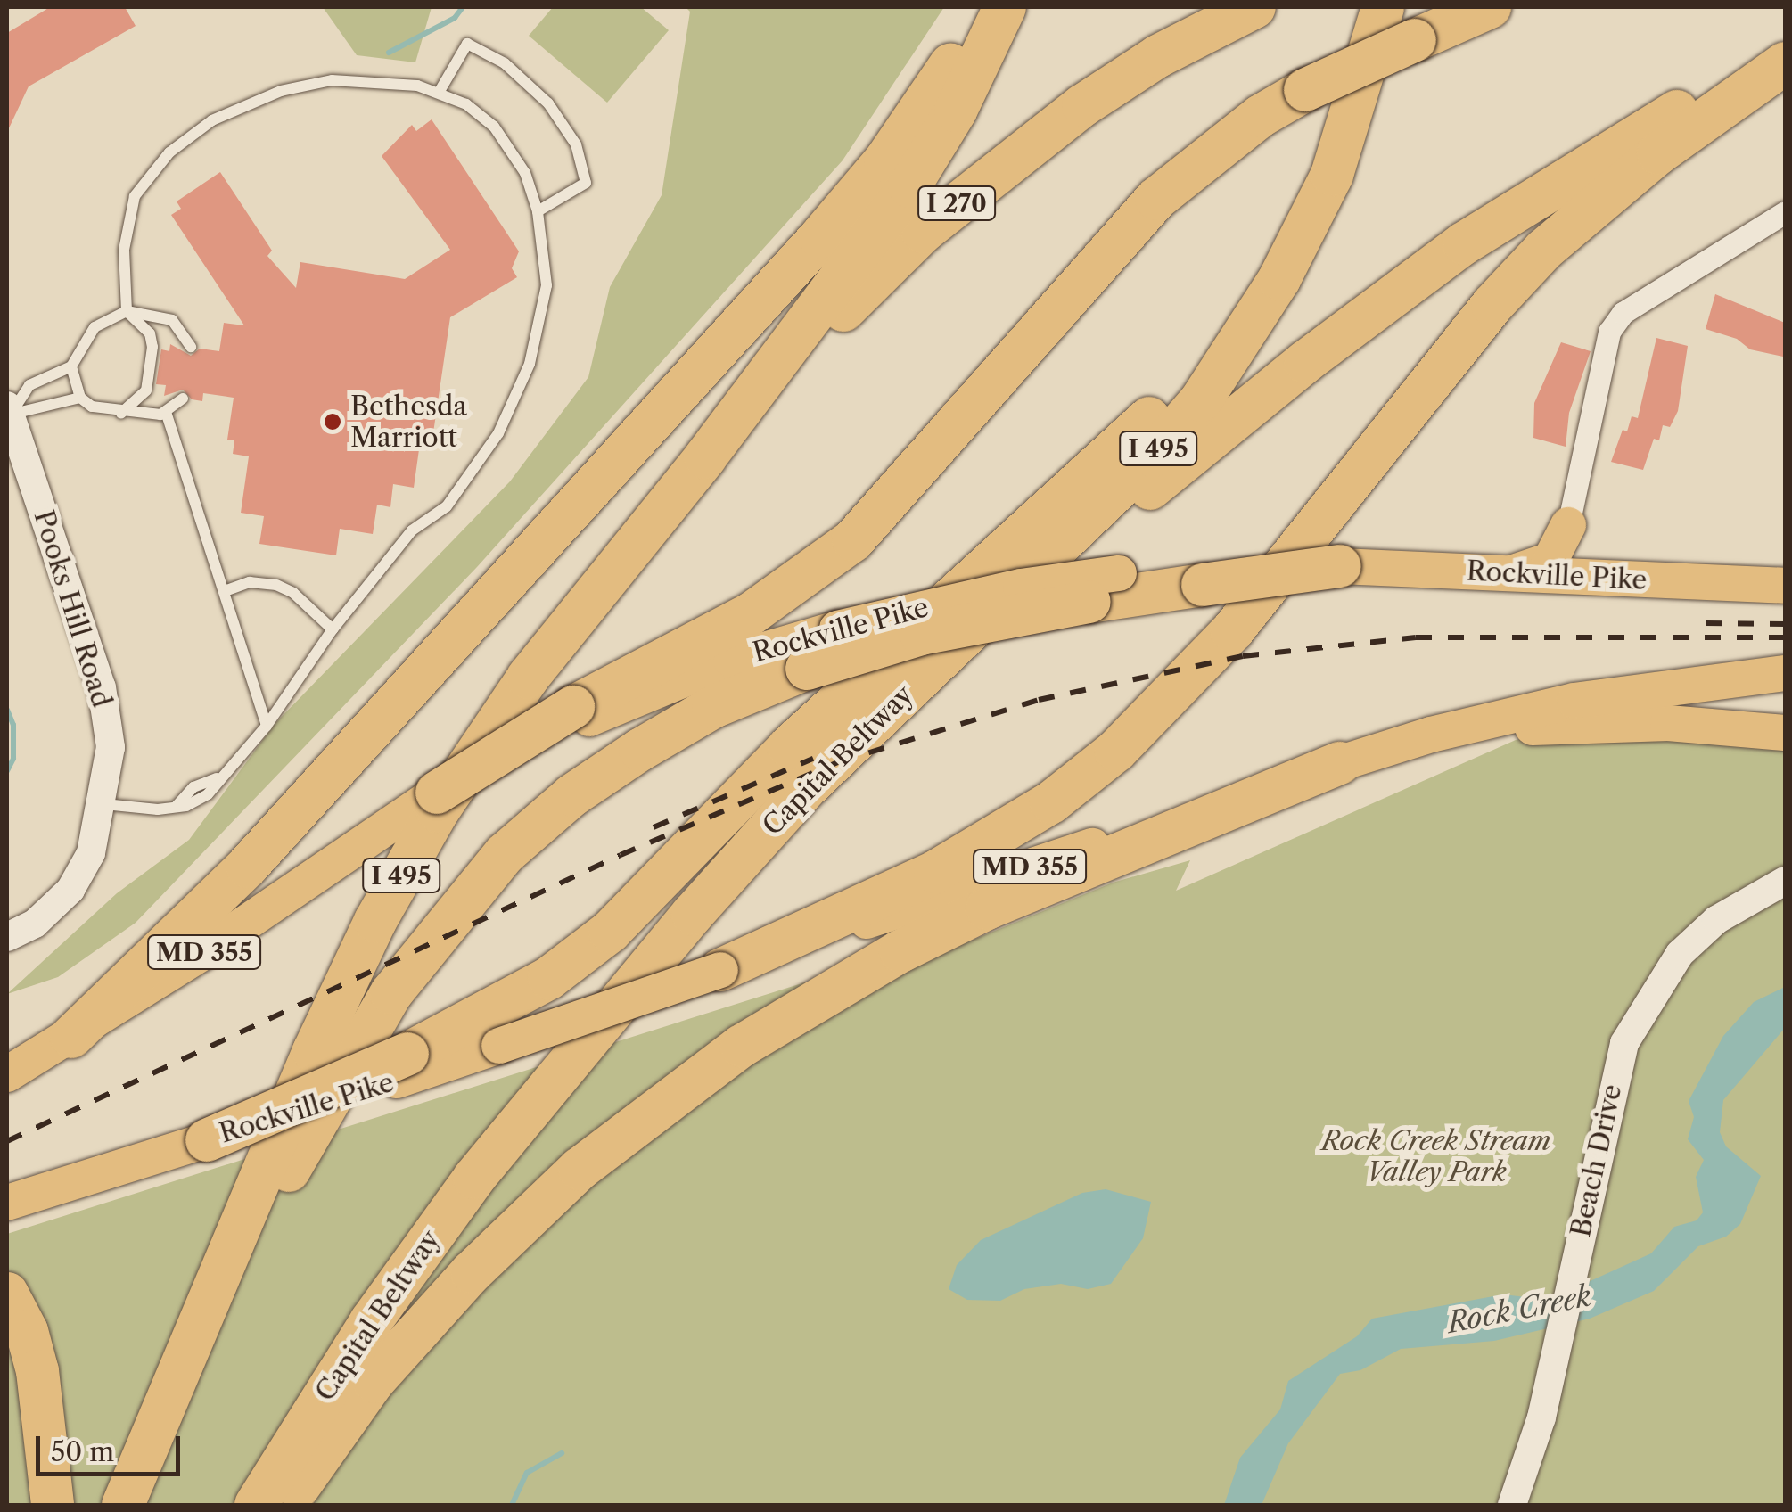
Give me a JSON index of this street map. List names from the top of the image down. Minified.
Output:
{"streets":{"highway":["I 270","I 495","Capital Beltway"],"main road":["Rockville Pike","MD 355"],"street":["Pooks Hill Road","Beach Drive"]},"crossings":[["I 270","I 495"]],"water":["Rock Creek"],"parks":["Rock Creek Stream Valley Park"],"places":["Bethesda Marriott"],"scale_bar":"50 m"}
